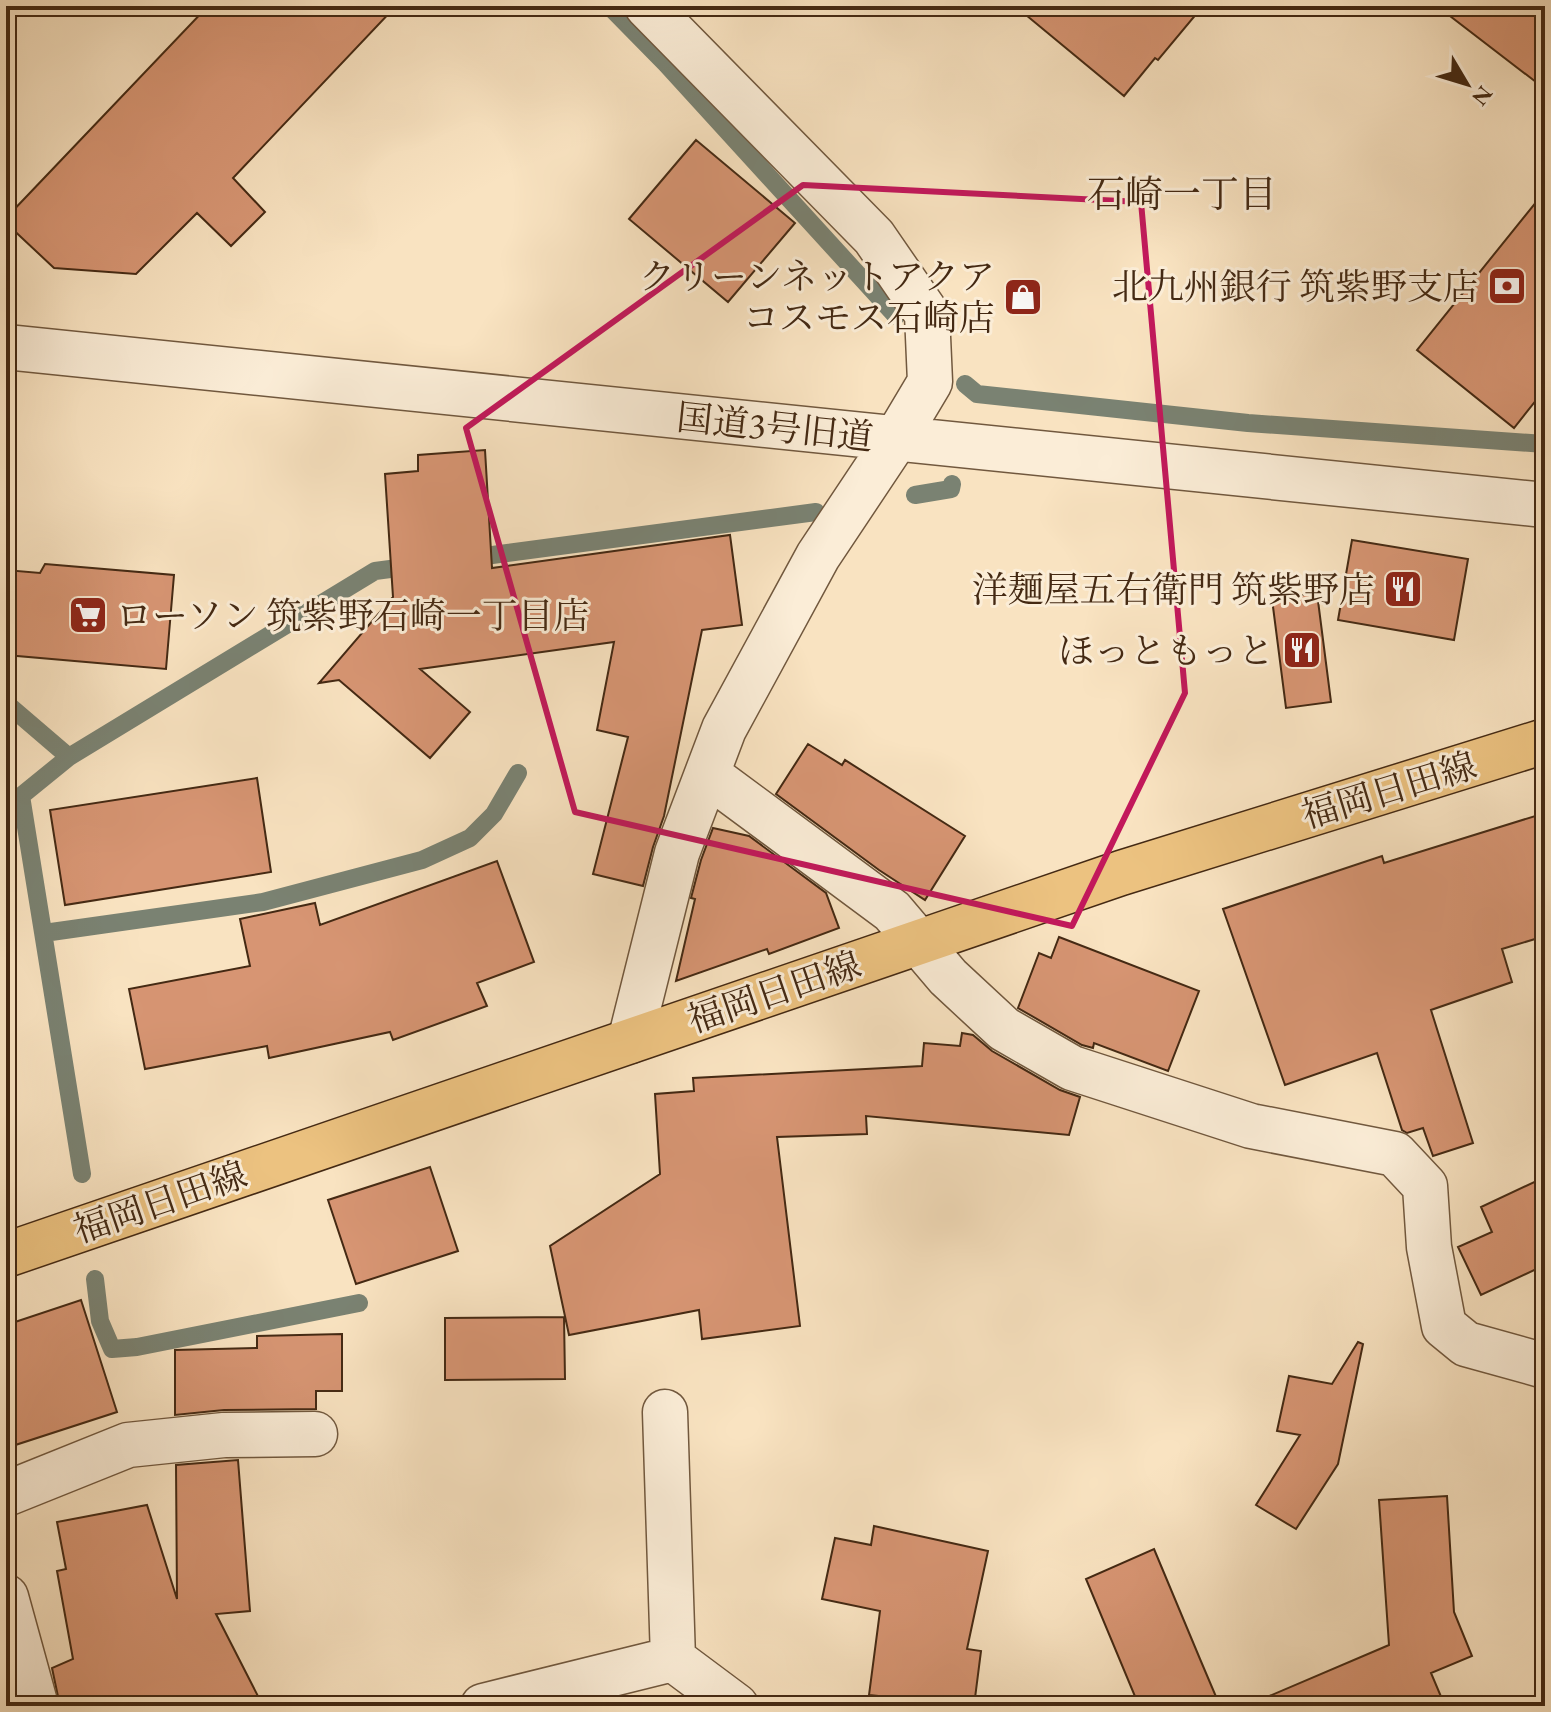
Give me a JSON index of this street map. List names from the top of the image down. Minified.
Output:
{"streets":{"main road":["福岡日田線"],"street":["国道3号旧道"]},"districts":["石崎一丁目"],"places":{"bank":["北九州銀行 筑紫野支店"],"shop":["クリーンネットアクア コスモス石崎店"],"restaurant":["洋麺屋五右衛門 筑紫野店","ほっともっと"],"supermarket":["ローソン 筑紫野石崎一丁目店"]},"north":"bottom right"}
